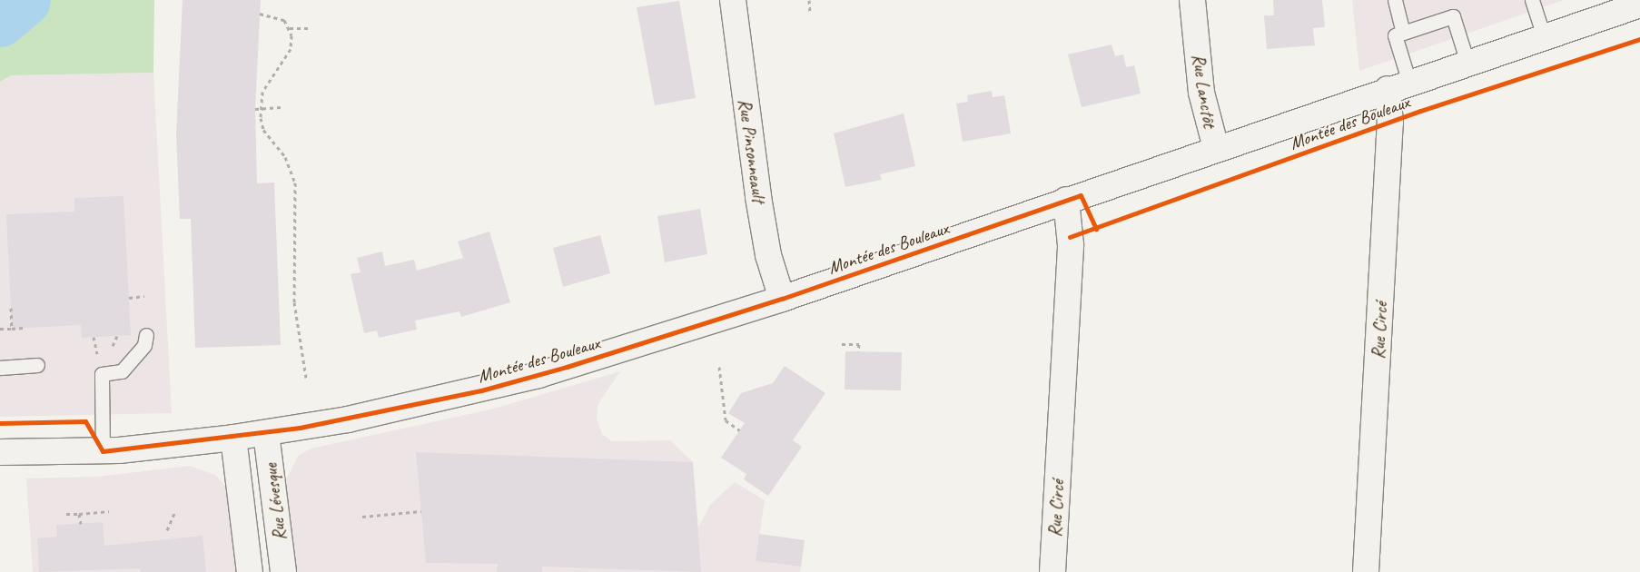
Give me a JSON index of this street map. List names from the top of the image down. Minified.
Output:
{"streets":{"street":["Rue Lanctôt","Montée des Bouleaux","Rue Pinsonneault","Rue Circé","Rue Lévesque"]},"crossings":[["Rue Lanctôt","Montée des Bouleaux"],["Montée des Bouleaux","Rue Pinsonneault"],["Montée des Bouleaux","Rue Circé"],["Montée des Bouleaux","Rue Lévesque"]]}
